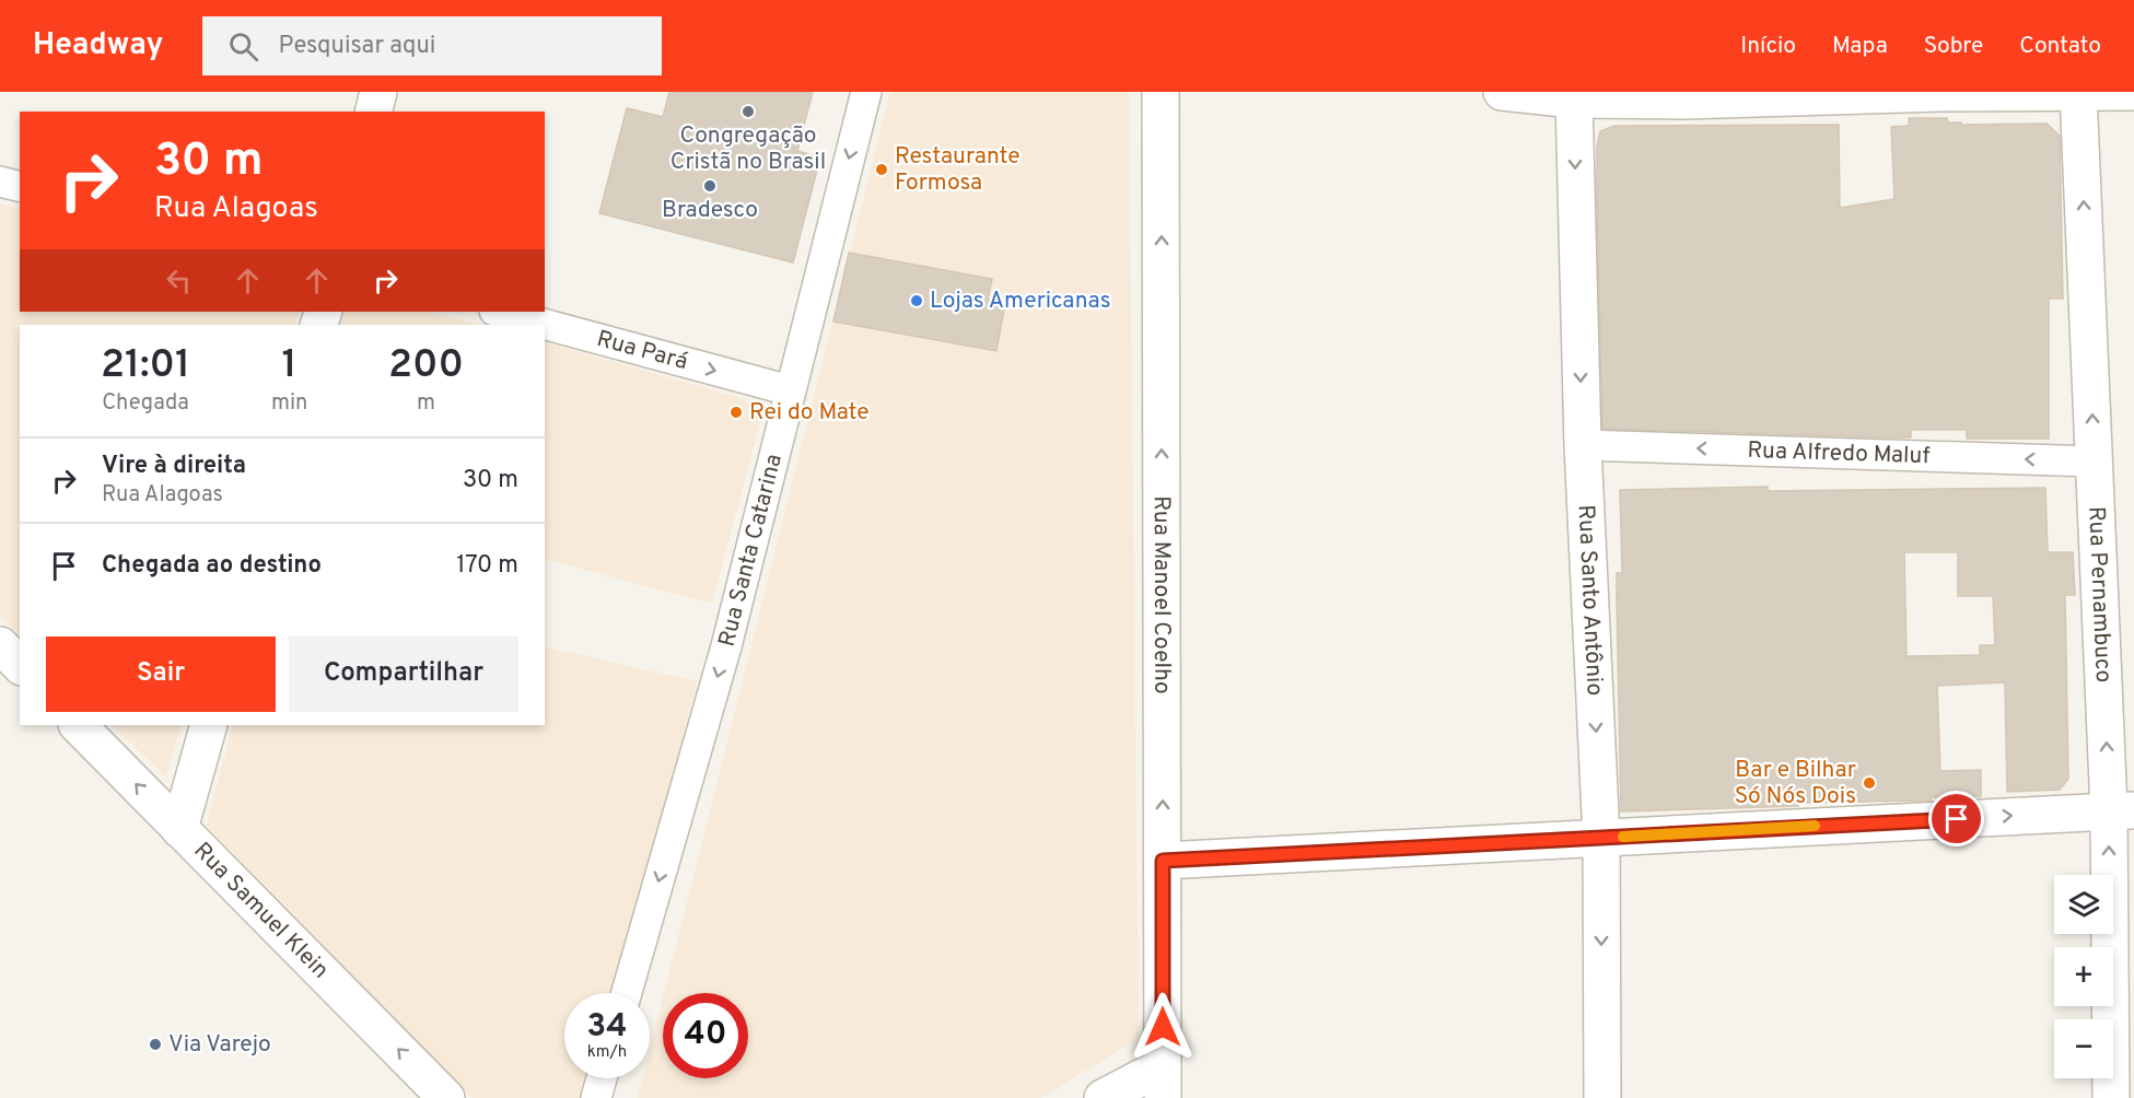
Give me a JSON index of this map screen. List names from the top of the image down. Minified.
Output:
{"streets":{"street":["Rua Pará","Rua Alfredo Maluf","Rua Santa Catarina","Rua Manoel Coelho","Rua Pernambuco","Rua Santo Antônio","Rua Samuel Klein"]},"crossings":[["Rua Pará","Rua Santa Catarina"],["Rua Alfredo Maluf","Rua Pernambuco"],["Rua Alfredo Maluf","Rua Santo Antônio"]],"one_way":["Rua Pará","Rua Alfredo Maluf","Rua Santa Catarina","Rua Manoel Coelho","Rua Pernambuco","Rua Santo Antônio","Rua Samuel Klein"],"places":["Congregação Cristã no Brasil","Restaurante Formosa","Bradesco","Lojas Americanas","Rei do Mate","Bar e Bilhar Só Nós Dois","Via Varejo"],"page":{"header":"Headway","search":"Pesquisar aqui","nav":["Início","Mapa","Sobre","Contato"],"turn":["30 m","Rua Alagoas"],"eta":["21:01","Chegada","1","min","200","m"],"list":[{"name":"Vire à direita","note":"Rua Alagoas","value":"30 m"},{"name":"Chegada ao destino","value":"170 m"}],"buttons":["Sair","Compartilhar"],"map_buttons":["+","−"],"speed":"34 km/h","limit":"40"}}
